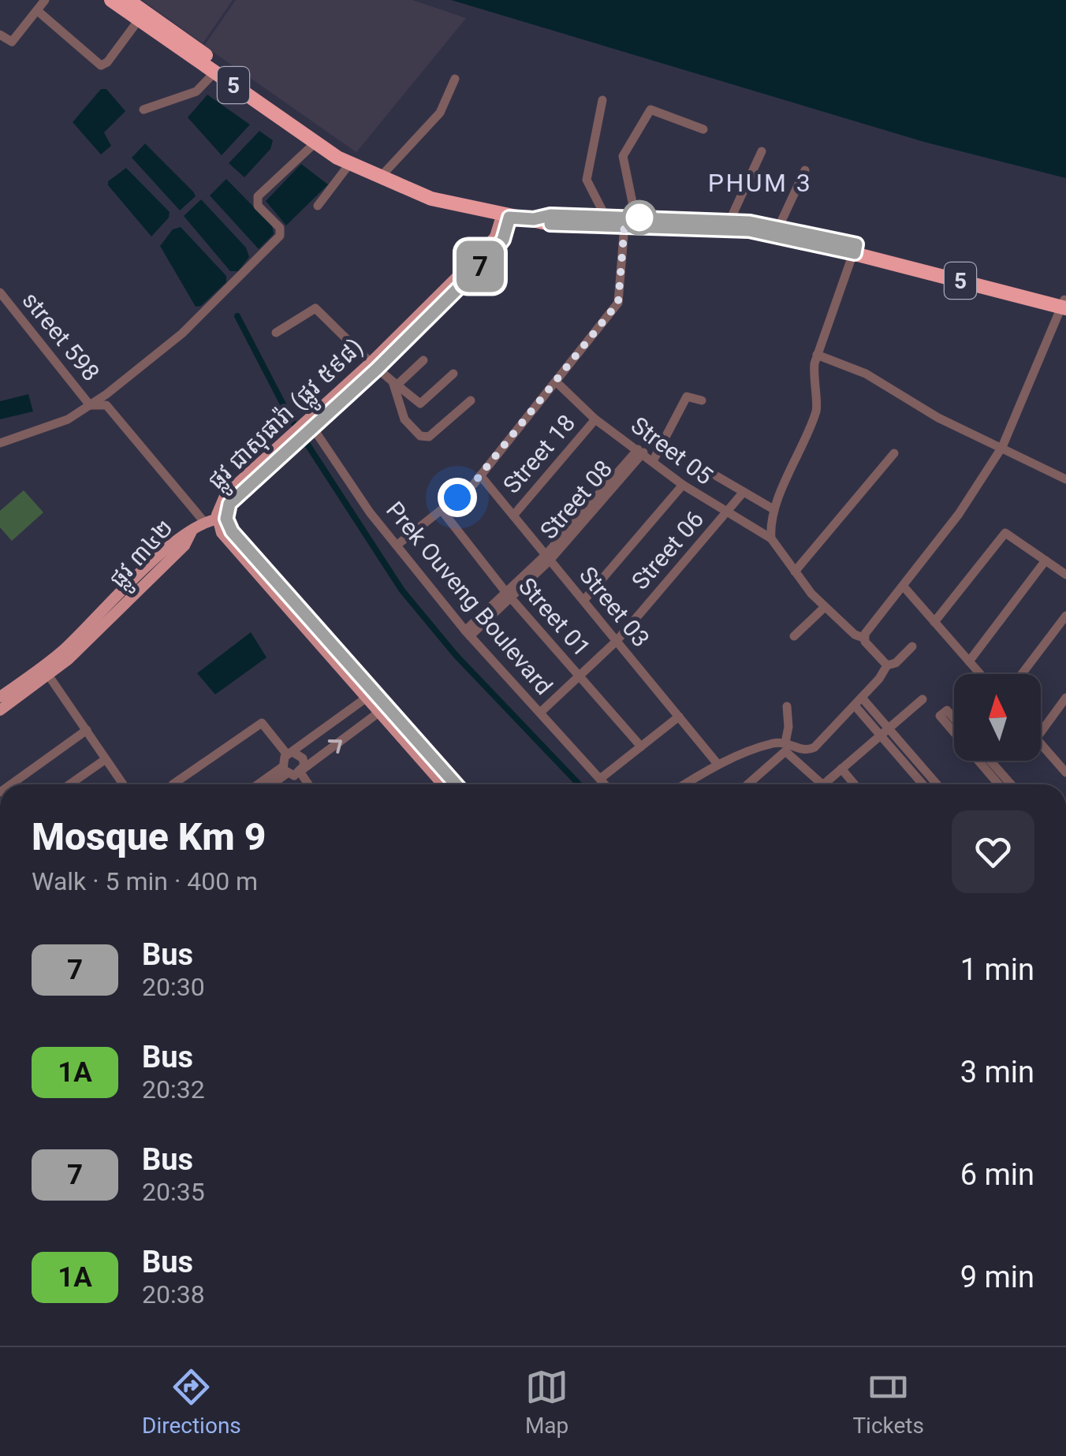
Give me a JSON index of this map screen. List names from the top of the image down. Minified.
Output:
{"streets":{"highway":["5"],"main road":["ផ្លូវ ជាសុផារ៉ា (ផ្លូវ ៥៩៨)","ផ្លូវ ៣៤២"],"street":["street 598","Street 05","Street 18","Street 06","Prek Ouveng Boulevard","Street 03","Street 01"]},"crossings":[["5","ផ្លូវ ជាសុផារ៉ា (ផ្លូវ ៥៩៨)"],["ផ្លូវ ជាសុផារ៉ា (ផ្លូវ ៥៩៨)","Prek Ouveng Boulevard"],["Street 05","Street 18"],["Street 05","Street 06"],["Street 18","Street 03"],["Street 06","Prek Ouveng Boulevard"],["Street 06","Street 03"],["Street 06","Street 01"]],"districts":["PHUM 3"],"lines":["bus line 7"],"north":"top","page":{"on_map":"7","heading":["Mosque Km 9","Walk · 5 min · 400 m"],"list":[{"mark":"7","name":"Bus","note":"20:30","value":"1 min"},{"mark":"1A","name":"Bus","note":"20:32","value":"3 min"},{"mark":"7","name":"Bus","note":"20:35","value":"6 min"},{"mark":"1A","name":"Bus","note":"20:38","value":"9 min"}],"tabs":["Directions","Map","Tickets"]}}
